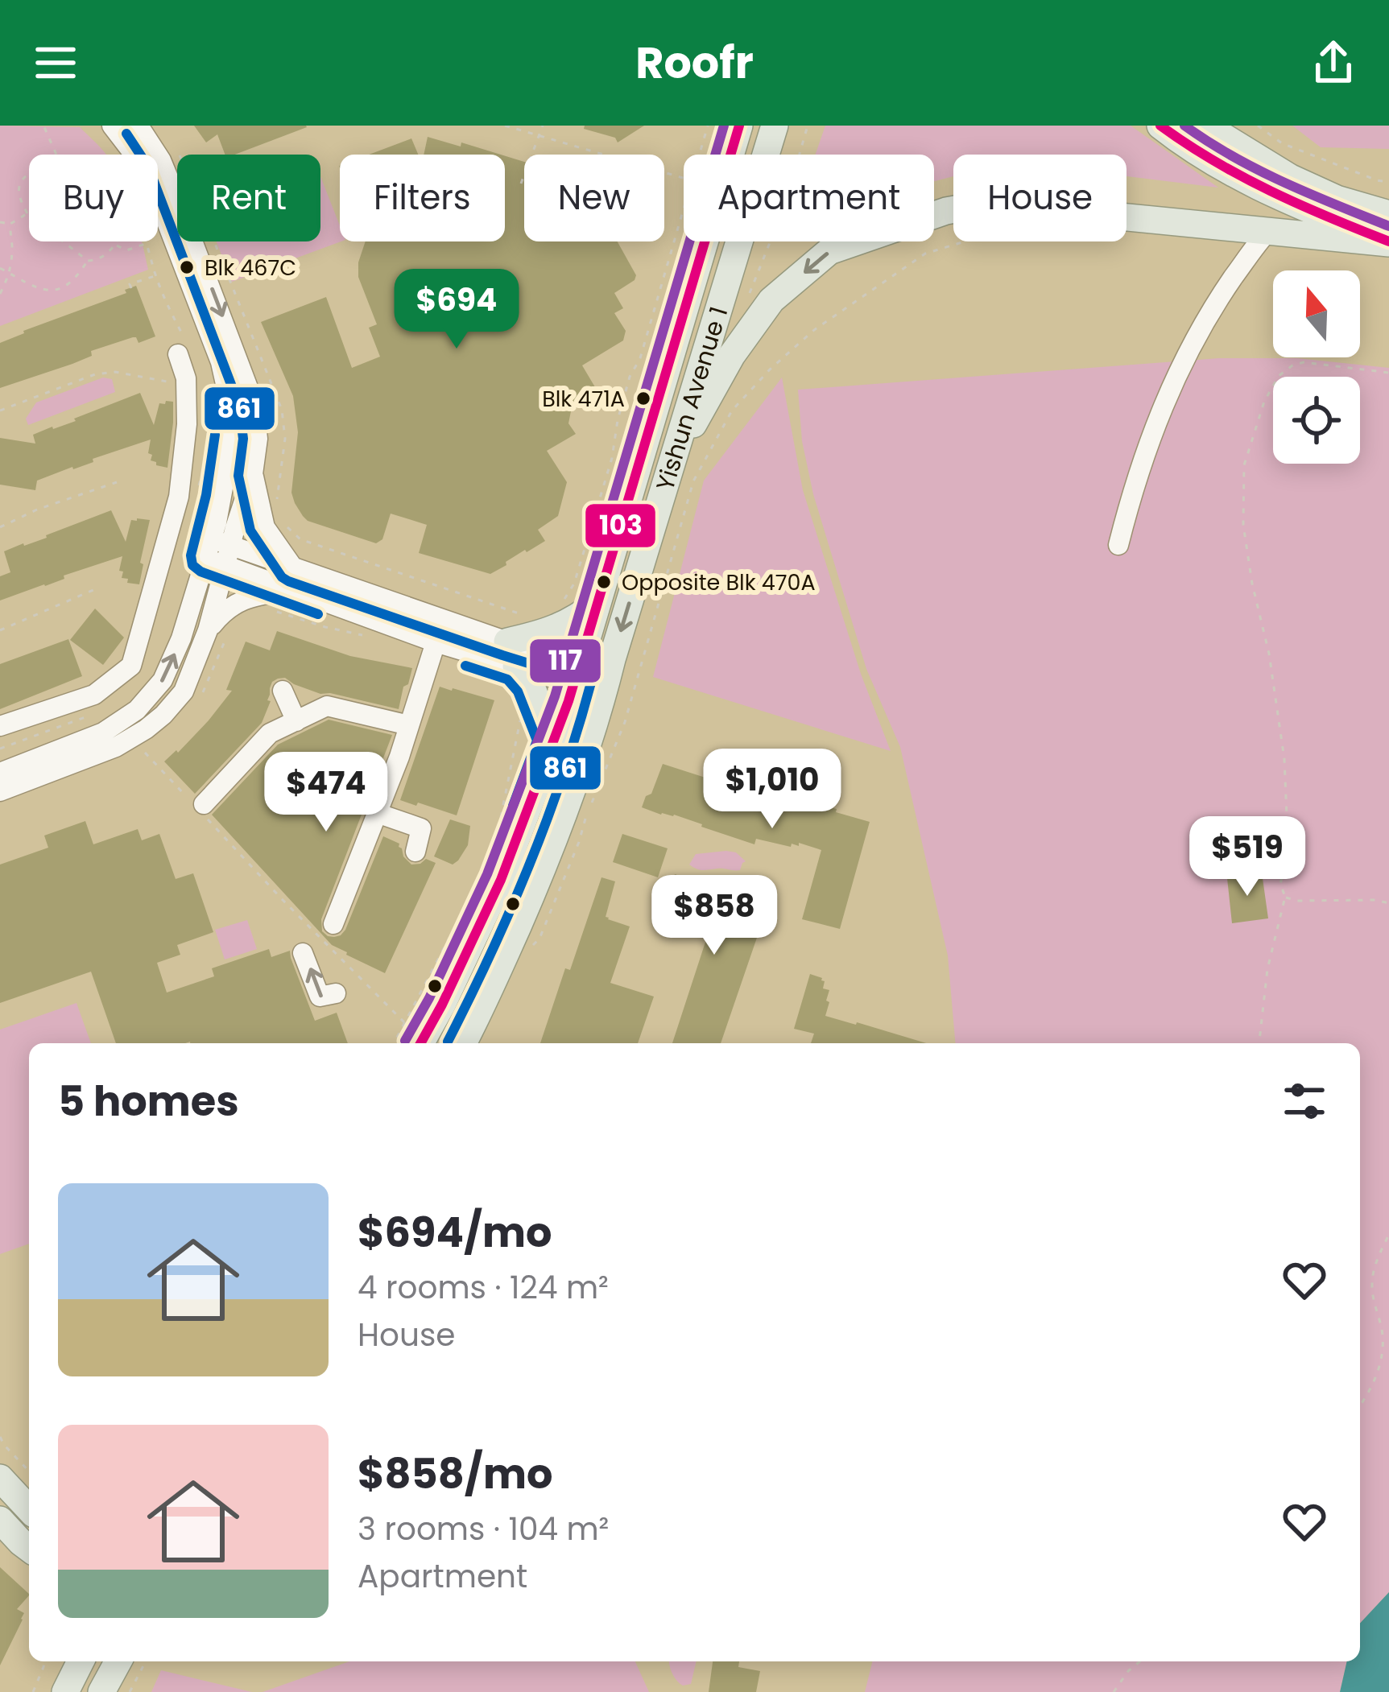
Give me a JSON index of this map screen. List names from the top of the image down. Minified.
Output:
{"streets":{"main road":["Yishun Avenue 1"]},"places":["Blk 467C","Blk 471A","Opposite Blk 470A"],"lines":["transit line 103","transit line 117","transit line 861"],"north":"top","page":{"header":"Roofr","chip":["Buy","Rent","Filters","New","Apartment","House"],"price":["$694","$1,010","$474","$519","$858"],"heading":"5 homes","list":[{"name":"$694/mo","note":"4 rooms · 124 m² · House"},{"name":"$858/mo","note":"3 rooms · 104 m² · Apartment"}]}}
